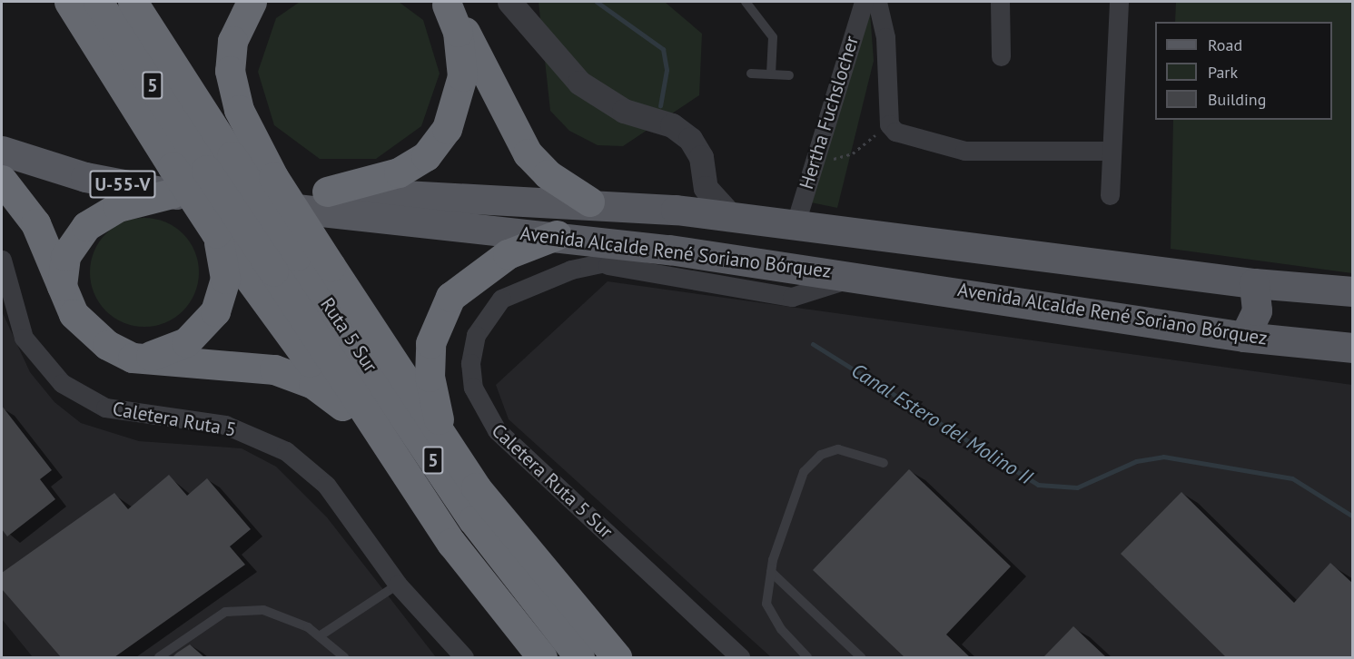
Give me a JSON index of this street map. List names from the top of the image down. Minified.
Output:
{"streets":{"highway":["5","Ruta 5 Sur"],"main road":["U-55-V","Avenida Alcalde René Soriano Bórquez"],"street":["Hertha Fuchslocher","Caletera Ruta 5","Caletera Ruta 5 Sur"]},"crossings":[["Hertha Fuchslocher","Avenida Alcalde René Soriano Bórquez"],["Avenida Alcalde René Soriano Bórquez","Ruta 5 Sur"],["Avenida Alcalde René Soriano Bórquez","Caletera Ruta 5 Sur"]],"water":["Canal Estero del Molino II"],"legend":["Road","Park","Building"]}
